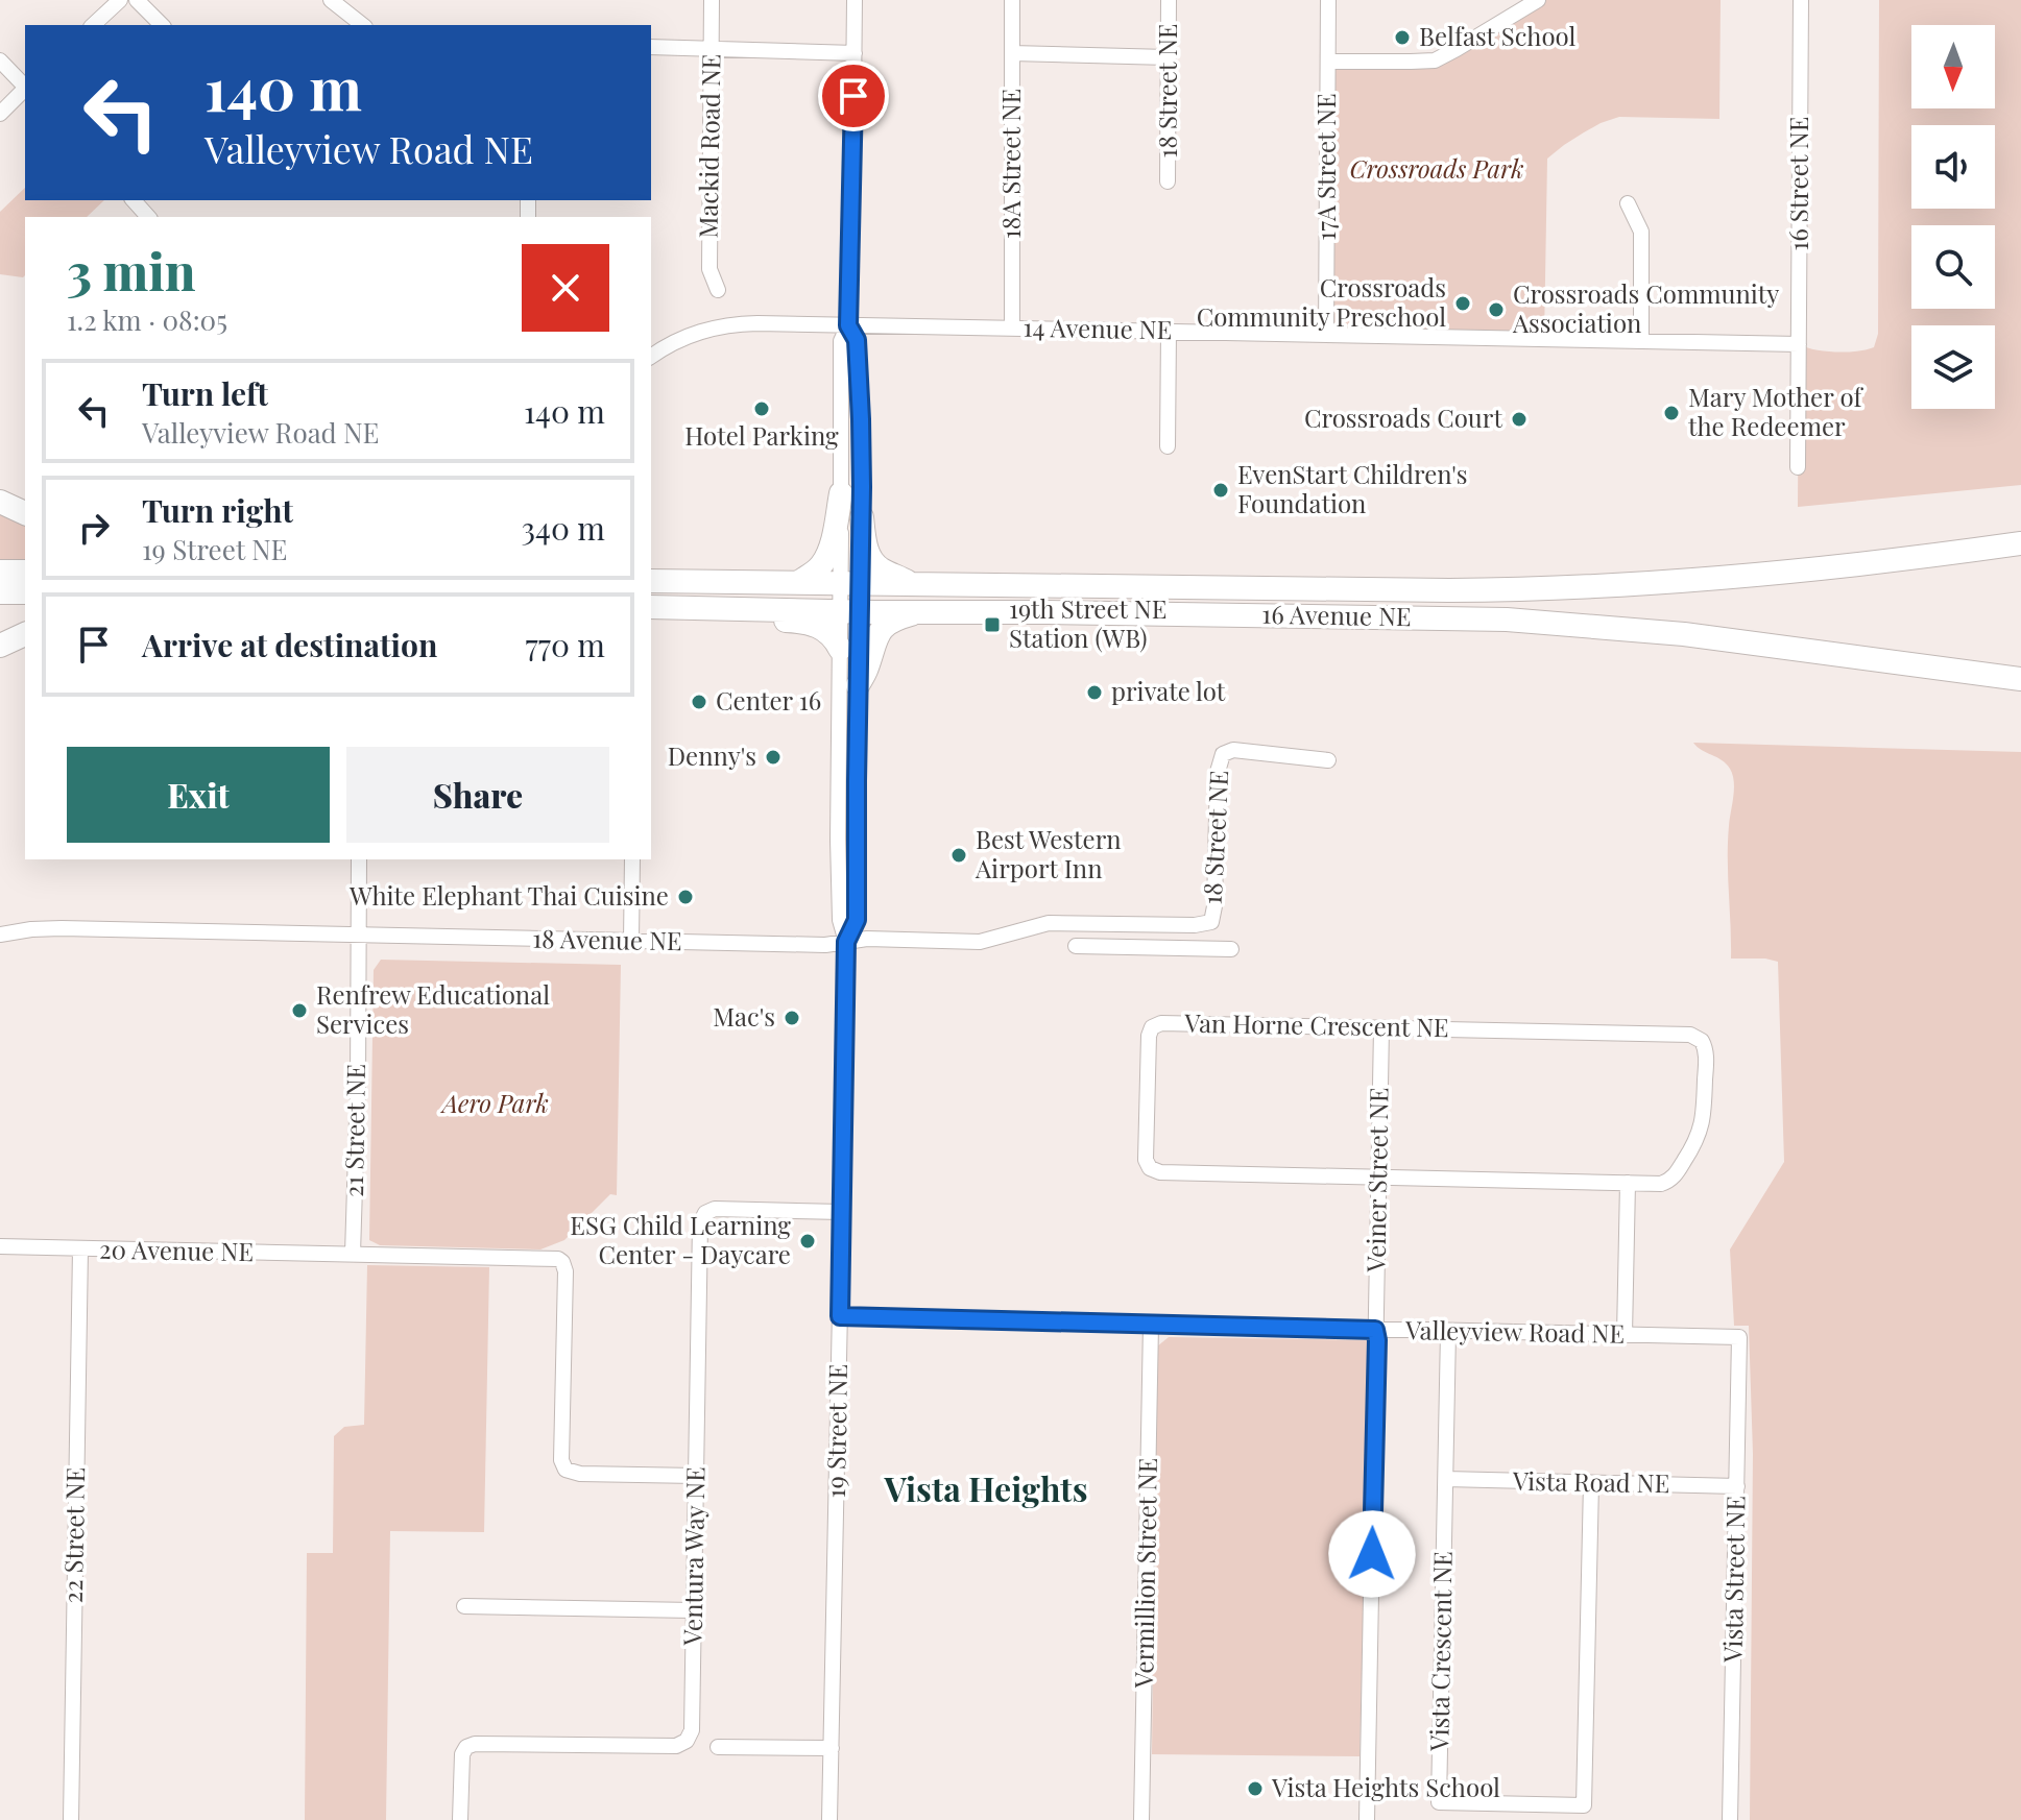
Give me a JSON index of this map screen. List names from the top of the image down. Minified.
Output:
{"streets":{"highway":["16 Avenue NE"],"street":["18 Street NE","Mackid Road NE","18A Street NE","17A Street NE","16 Street NE","14 Avenue NE","18 Avenue NE","Van Horne Crescent NE","21 Street NE","Veiner Street NE","20 Avenue NE","Valleyview Road NE","19 Street NE","Vista Road NE","22 Street NE","Ventura Way NE","Vermillion Street NE","Vista Street NE","Vista Crescent NE"]},"crossings":[["18 Street NE","18 Avenue NE"],["18A Street NE","14 Avenue NE"],["17A Street NE","14 Avenue NE"],["16 Street NE","14 Avenue NE"],["14 Avenue NE","19 Street NE"],["16 Avenue NE","19 Street NE"],["18 Avenue NE","21 Street NE"],["18 Avenue NE","19 Street NE"],["Van Horne Crescent NE","Veiner Street NE"],["21 Street NE","20 Avenue NE"],["Veiner Street NE","Valleyview Road NE"],["20 Avenue NE","22 Street NE"],["20 Avenue NE","Ventura Way NE"],["Valleyview Road NE","19 Street NE"],["Valleyview Road NE","Vermillion Street NE"],["Valleyview Road NE","Vista Street NE"],["Valleyview Road NE","Vista Crescent NE"],["19 Street NE","Ventura Way NE"],["Vista Road NE","Vista Street NE"],["Vista Road NE","Vista Crescent NE"]],"districts":["Vista Heights"],"parks":["Crossroads Park","Aero Park"],"places":{"other":["Belfast School","Crossroads Community Preschool","Crossroads Community Association","Hotel Parking","Mary Mother of the Redeemer","Crossroads Court","EvenStart Children's Foundation","private lot","Center 16","Denny's","Best Western Airport Inn","White Elephant Thai Cuisine","Renfrew Educational Services","Mac's","ESG Child Learning Center - Daycare","Vista Heights School"],"transit":["19th Street NE Station (WB)"]},"north":"bottom","page":{"turn":["140 m","Valleyview Road NE"],"heading":["3 min","1.2 km · 08:05"],"list":[{"name":"Turn left","note":"Valleyview Road NE","value":"140 m"},{"name":"Turn right","note":"19 Street NE","value":"340 m"},{"name":"Arrive at destination","value":"770 m"}],"buttons":["Exit","Share"]}}
